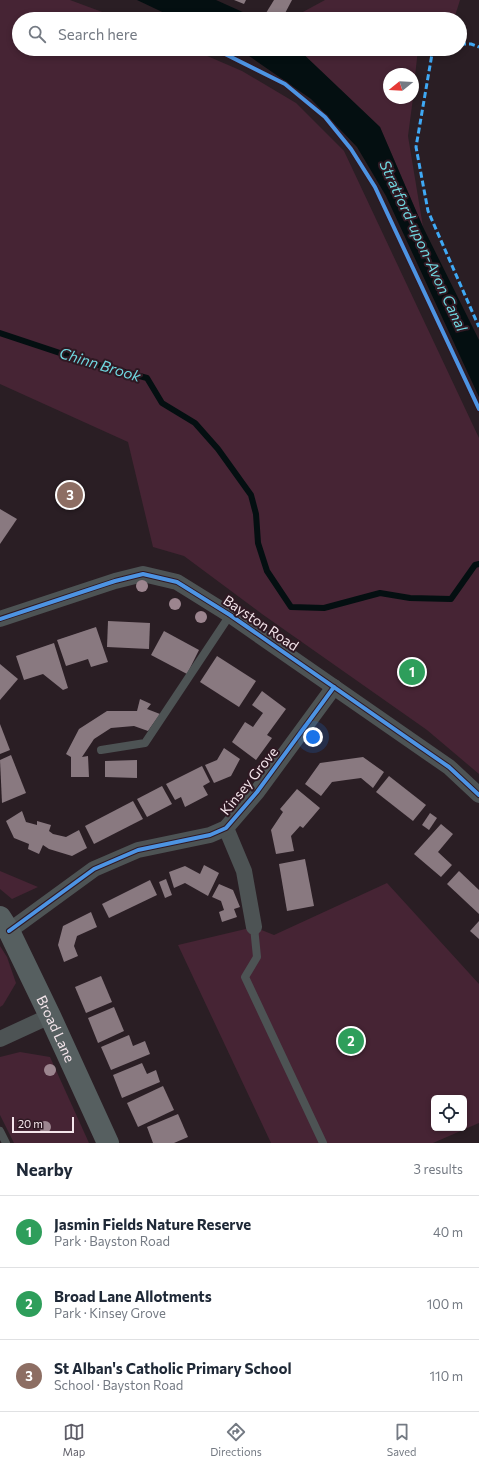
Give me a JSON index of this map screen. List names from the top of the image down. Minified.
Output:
{"streets":{"street":["Bayston Road","Kinsey Grove","Broad Lane"]},"crossings":[["Bayston Road","Kinsey Grove"],["Kinsey Grove","Broad Lane"]],"water":["Stratford-upon-Avon Canal","Chinn Brook"],"scale_bar":"20 m","north":"left","page":{"search":"Search here","pins":["3","1","2"],"scale":"20 m","heading":["Nearby","3 results"],"list":[{"mark":"1","name":"Jasmin Fields Nature Reserve","note":"Park · Bayston Road","value":"40 m"},{"mark":"2","name":"Broad Lane Allotments","note":"Park · Kinsey Grove","value":"100 m"},{"mark":"3","name":"St Alban's Catholic Primary School","note":"School · Bayston Road","value":"110 m"}],"nav":["Map","Directions","Saved"]}}
